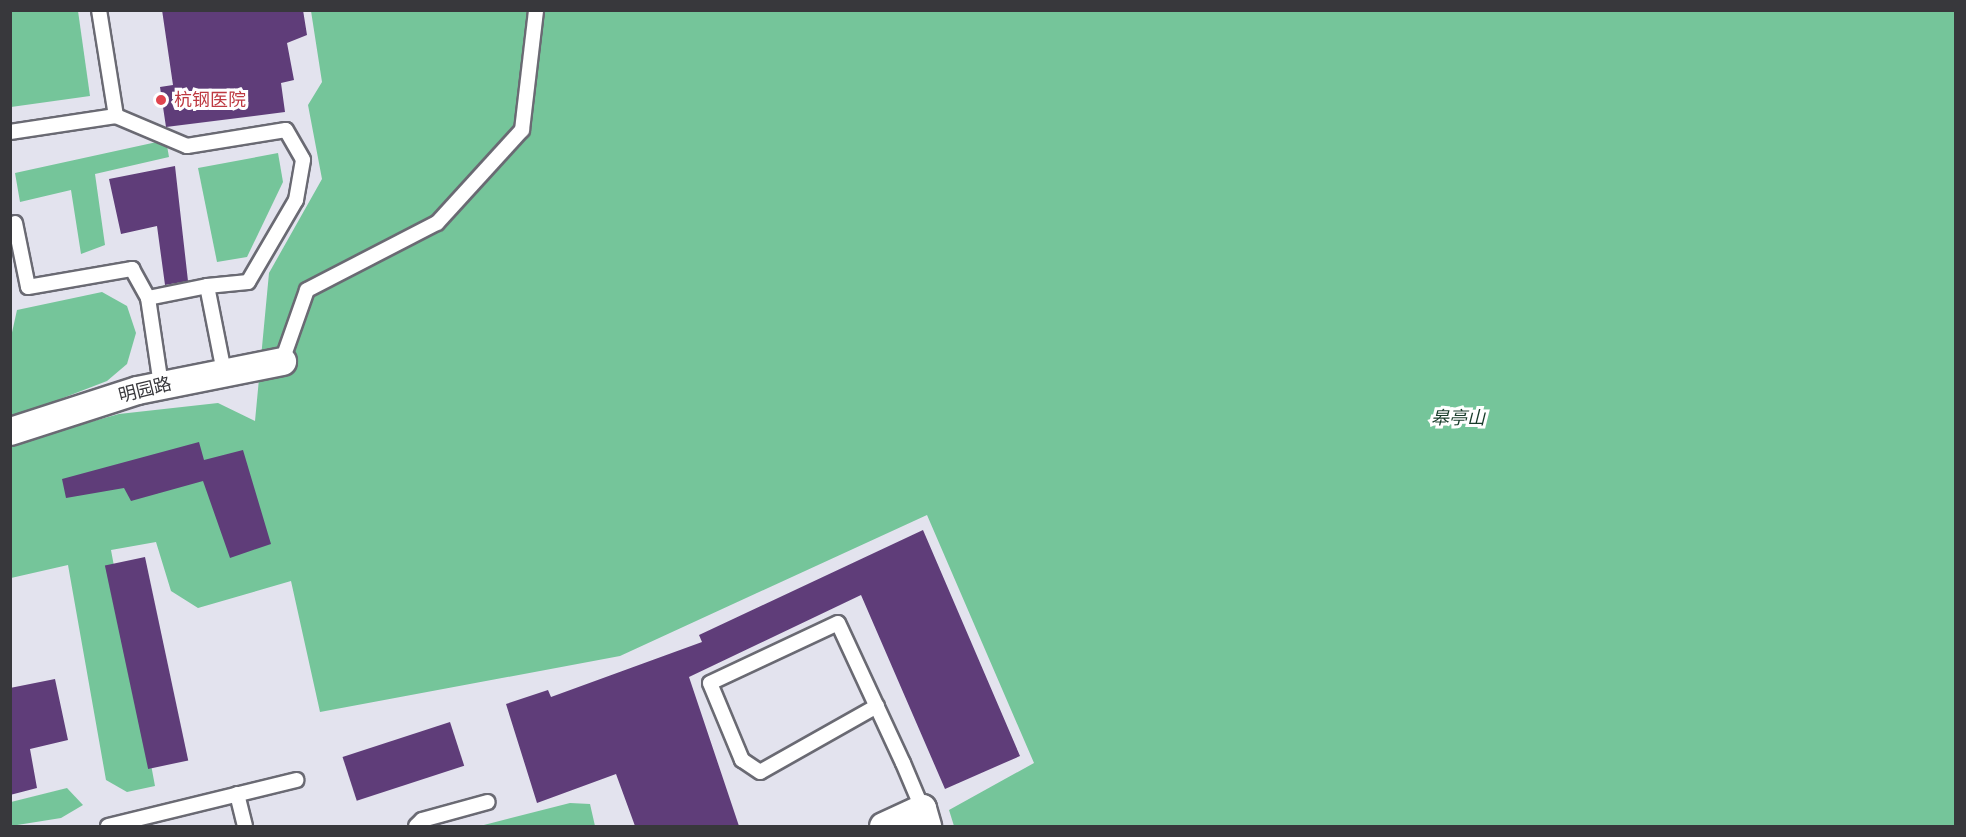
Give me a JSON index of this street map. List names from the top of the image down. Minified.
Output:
{"streets":{"street":["明园路"]},"parks":["皋亭山"],"places":["杭钢医院"]}
